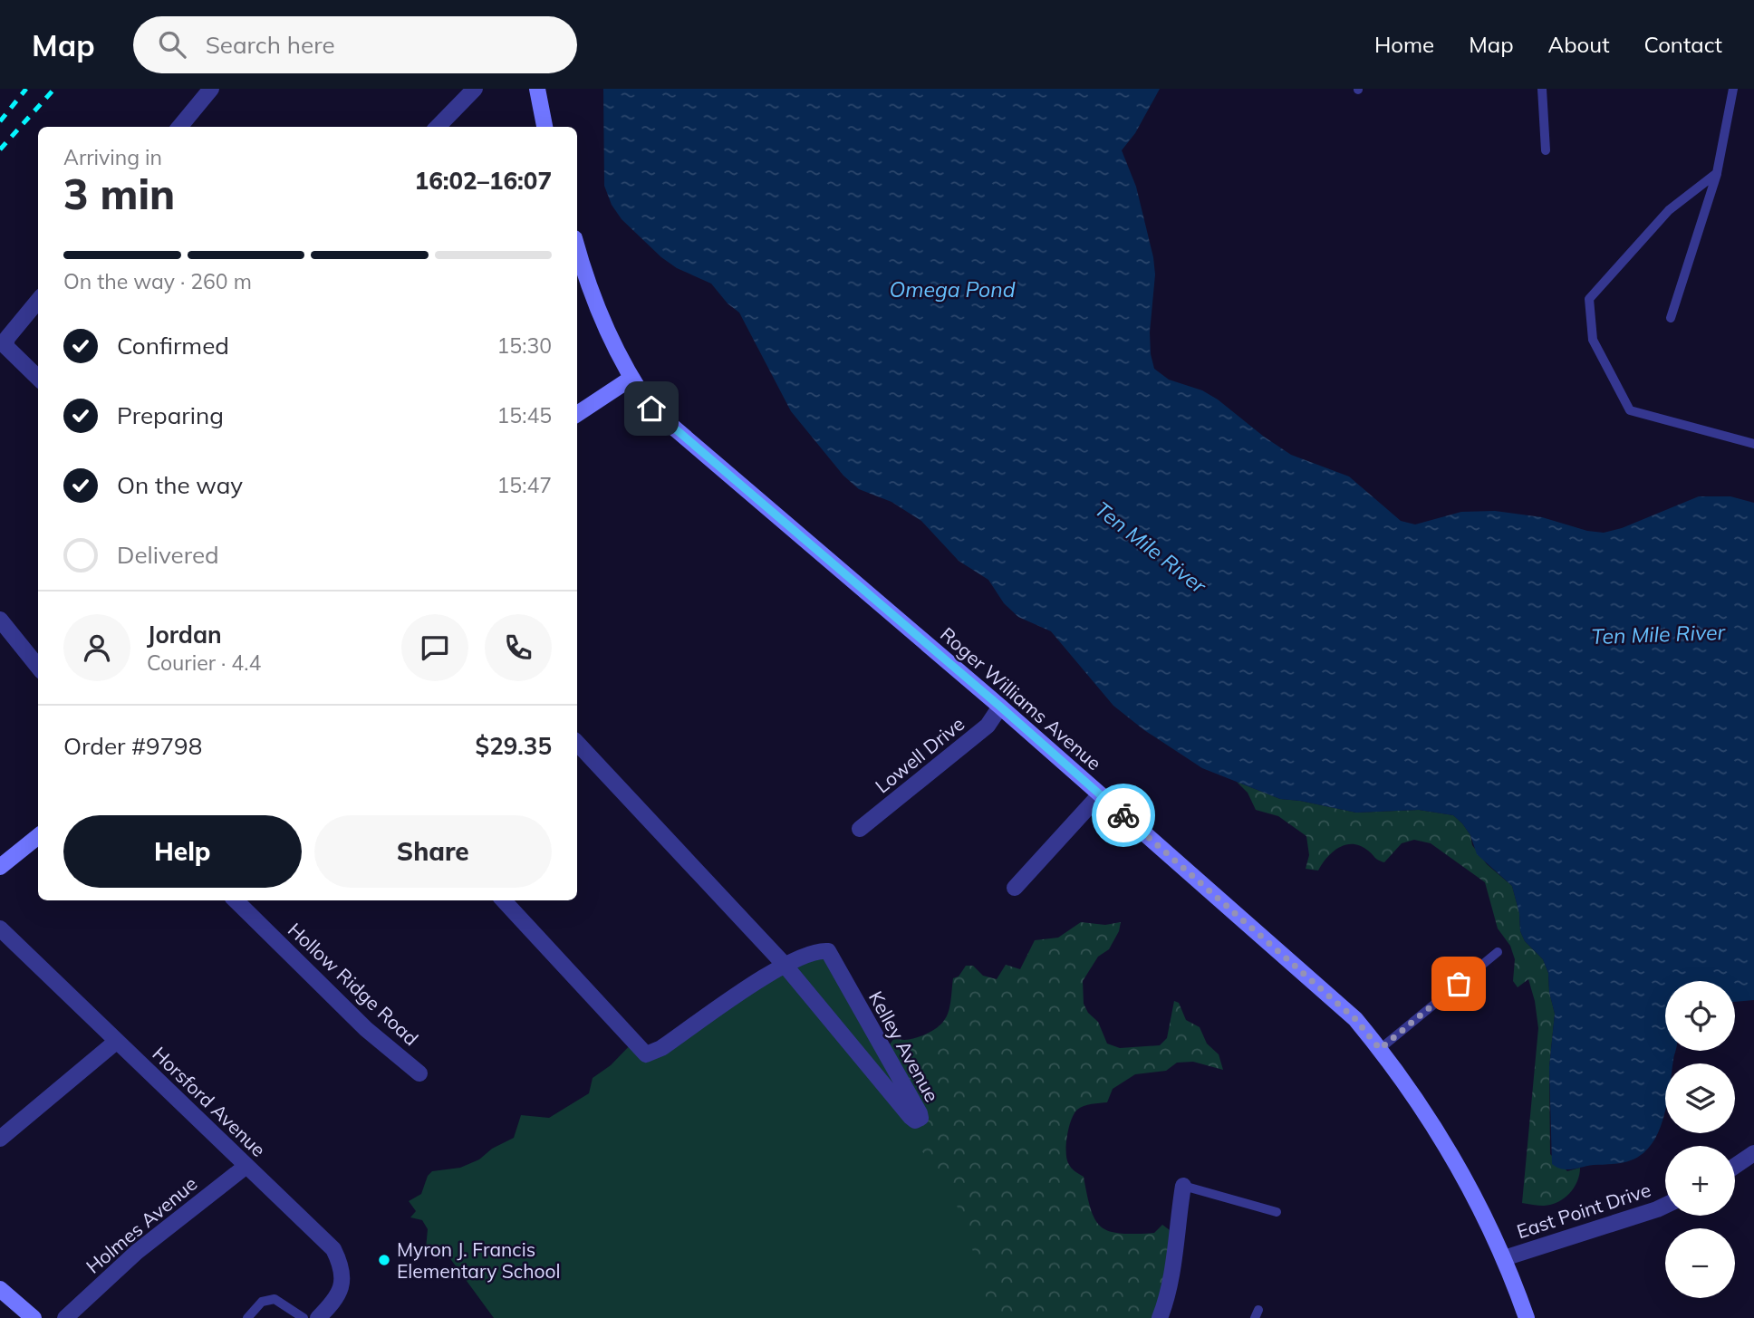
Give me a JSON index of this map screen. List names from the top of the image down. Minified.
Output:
{"streets":{"main road":["Roger Williams Avenue"],"street":["Lowell Drive","Hollow Ridge Road","Kelley Avenue","Horsford Avenue","East Point Drive","Holmes Avenue"]},"crossings":[["Roger Williams Avenue","Lowell Drive"],["Roger Williams Avenue","East Point Drive"],["Horsford Avenue","Holmes Avenue"]],"water":["Omega Pond","Ten Mile River"],"places":["Myron J. Francis Elementary School"],"page":{"header":"Map","search":"Search here","nav":["Home","Map","About","Contact"],"heading":["3 min","Arriving in","16:02–16:07"],"panel":["Jordan","Courier · 4.4","Order #9798","$29.35"],"bar":"On the way · 260 m","list":[["Confirmed","15:30"],["Preparing","15:45"],["On the way","15:47"],"Delivered"],"buttons":["Help","Share"],"map_buttons":["+","−"]}}
